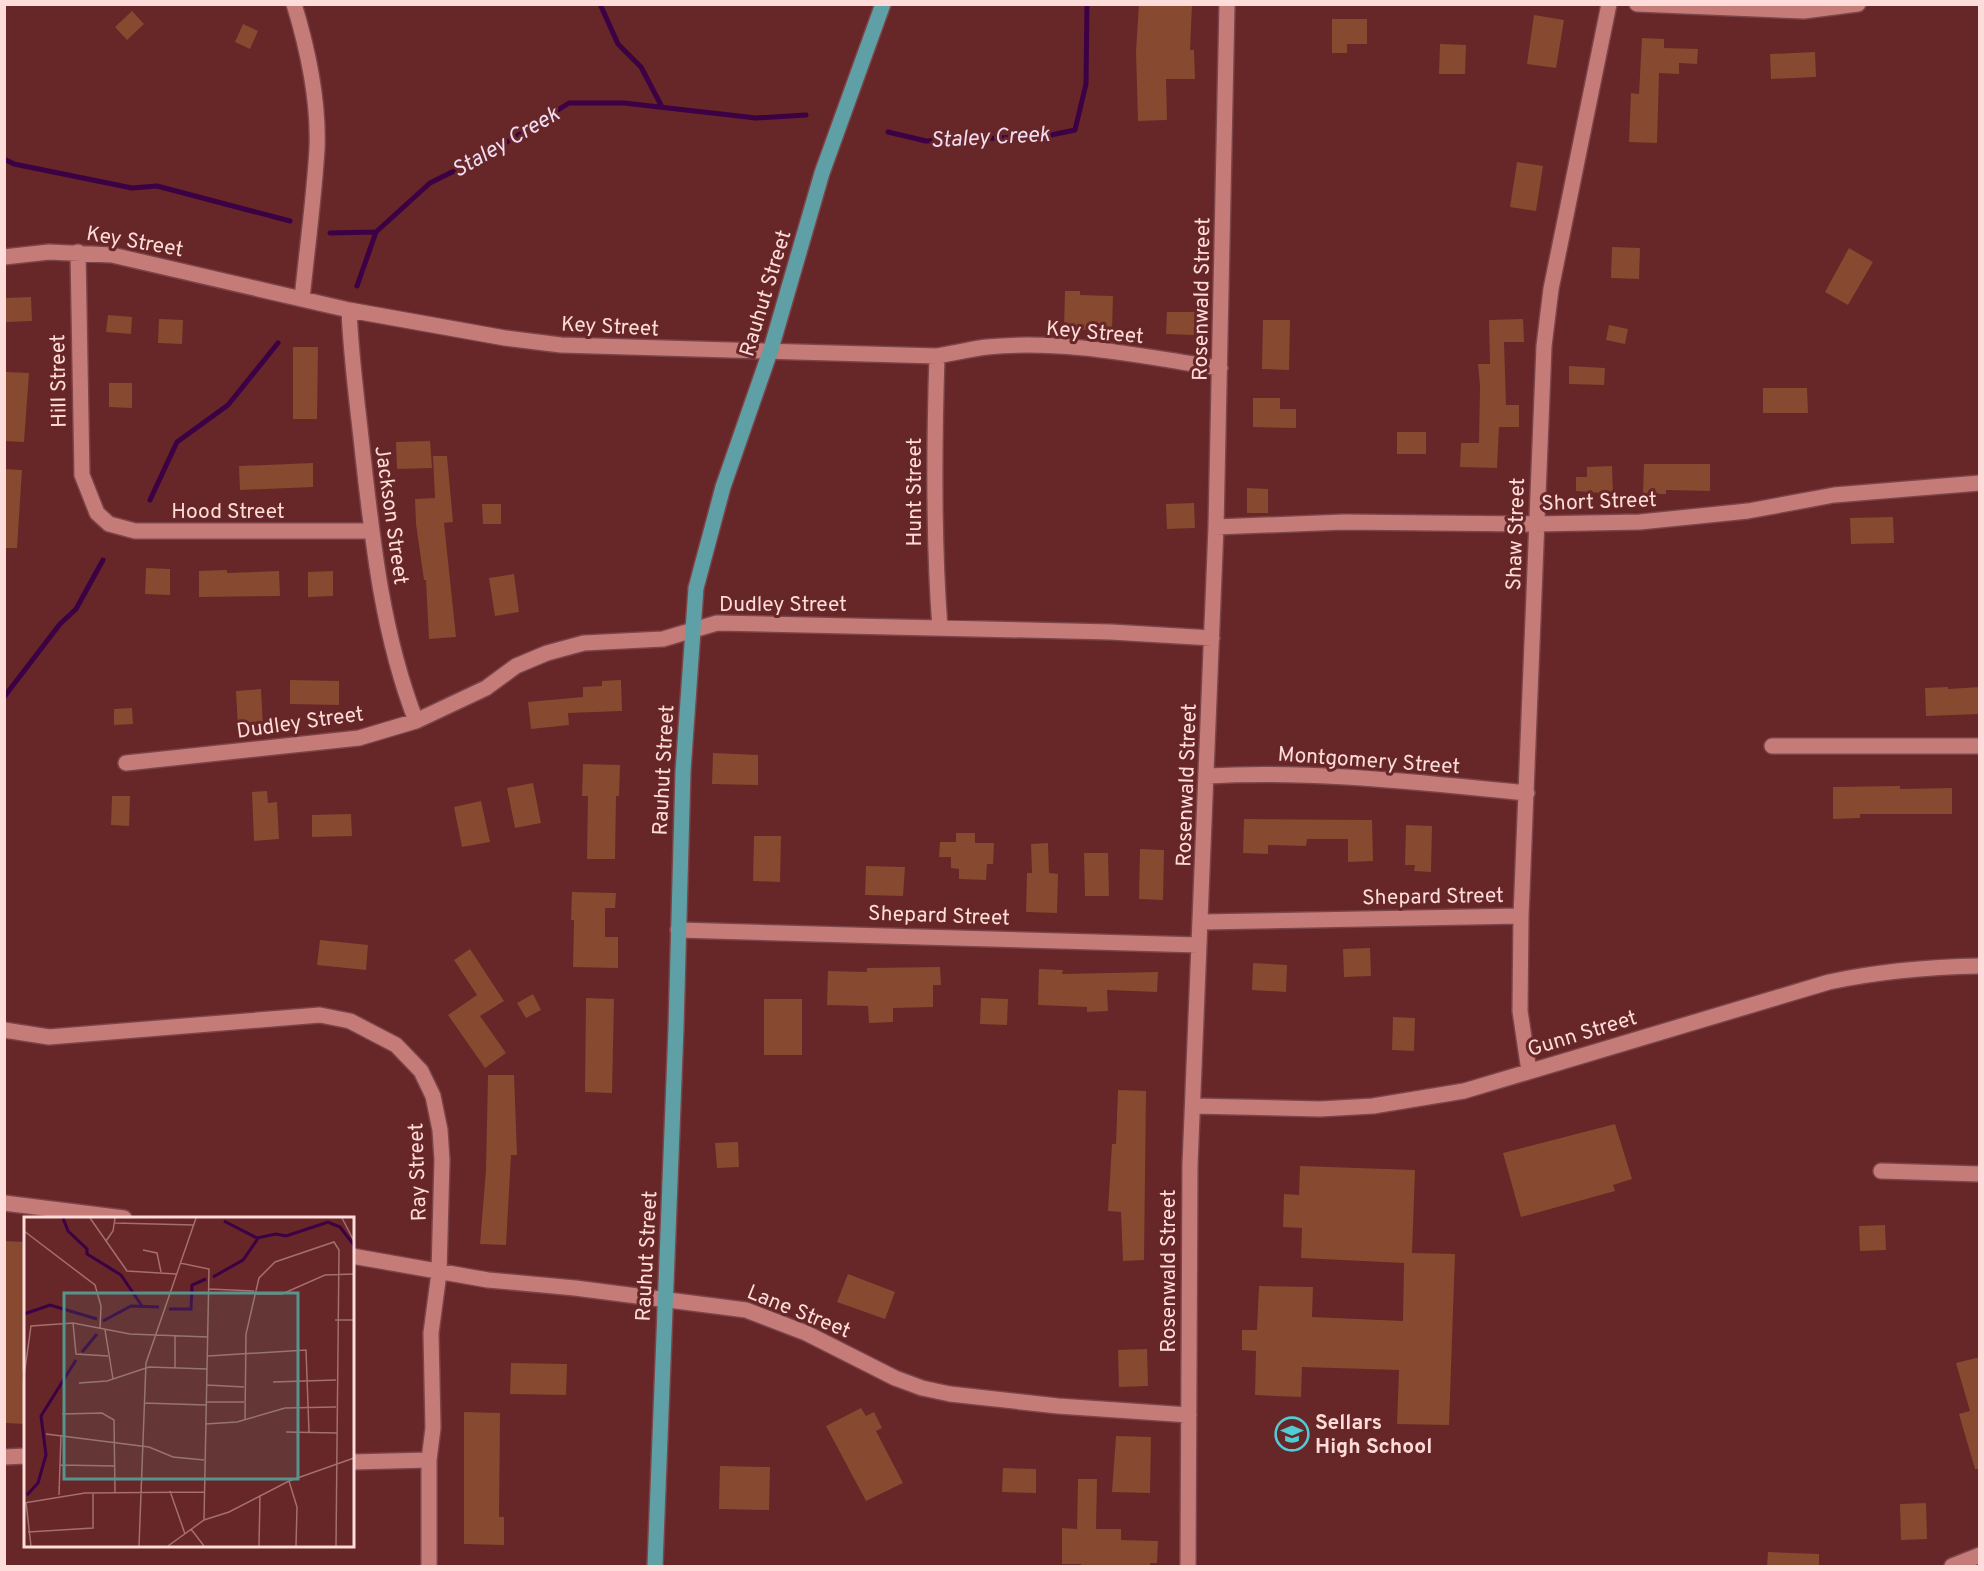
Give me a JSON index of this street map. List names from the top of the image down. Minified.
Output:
{"streets":{"main road":["Rauhut Street"],"street":["Key Street","Rosenwald Street","Hill Street","Hunt Street","Short Street","Hood Street","Jackson Street","Shaw Street","Dudley Street","Montgomery Street","Shepard Street","Gunn Street","Ray Street","Lane Street"]},"crossings":[["Key Street","Rauhut Street"],["Key Street","Rosenwald Street"],["Key Street","Hill Street"],["Key Street","Hunt Street"],["Key Street","Jackson Street"],["Rauhut Street","Dudley Street"],["Rauhut Street","Shepard Street"],["Rauhut Street","Lane Street"],["Rosenwald Street","Short Street"],["Rosenwald Street","Dudley Street"],["Rosenwald Street","Montgomery Street"],["Rosenwald Street","Shepard Street"],["Rosenwald Street","Gunn Street"],["Rosenwald Street","Lane Street"],["Hill Street","Hood Street"],["Hunt Street","Dudley Street"],["Short Street","Shaw Street"],["Hood Street","Jackson Street"],["Jackson Street","Dudley Street"],["Shaw Street","Montgomery Street"],["Shaw Street","Shepard Street"],["Shaw Street","Gunn Street"],["Ray Street","Lane Street"]],"water":["Staley Creek"],"places":{"school or university":["Sellars High School"]}}
